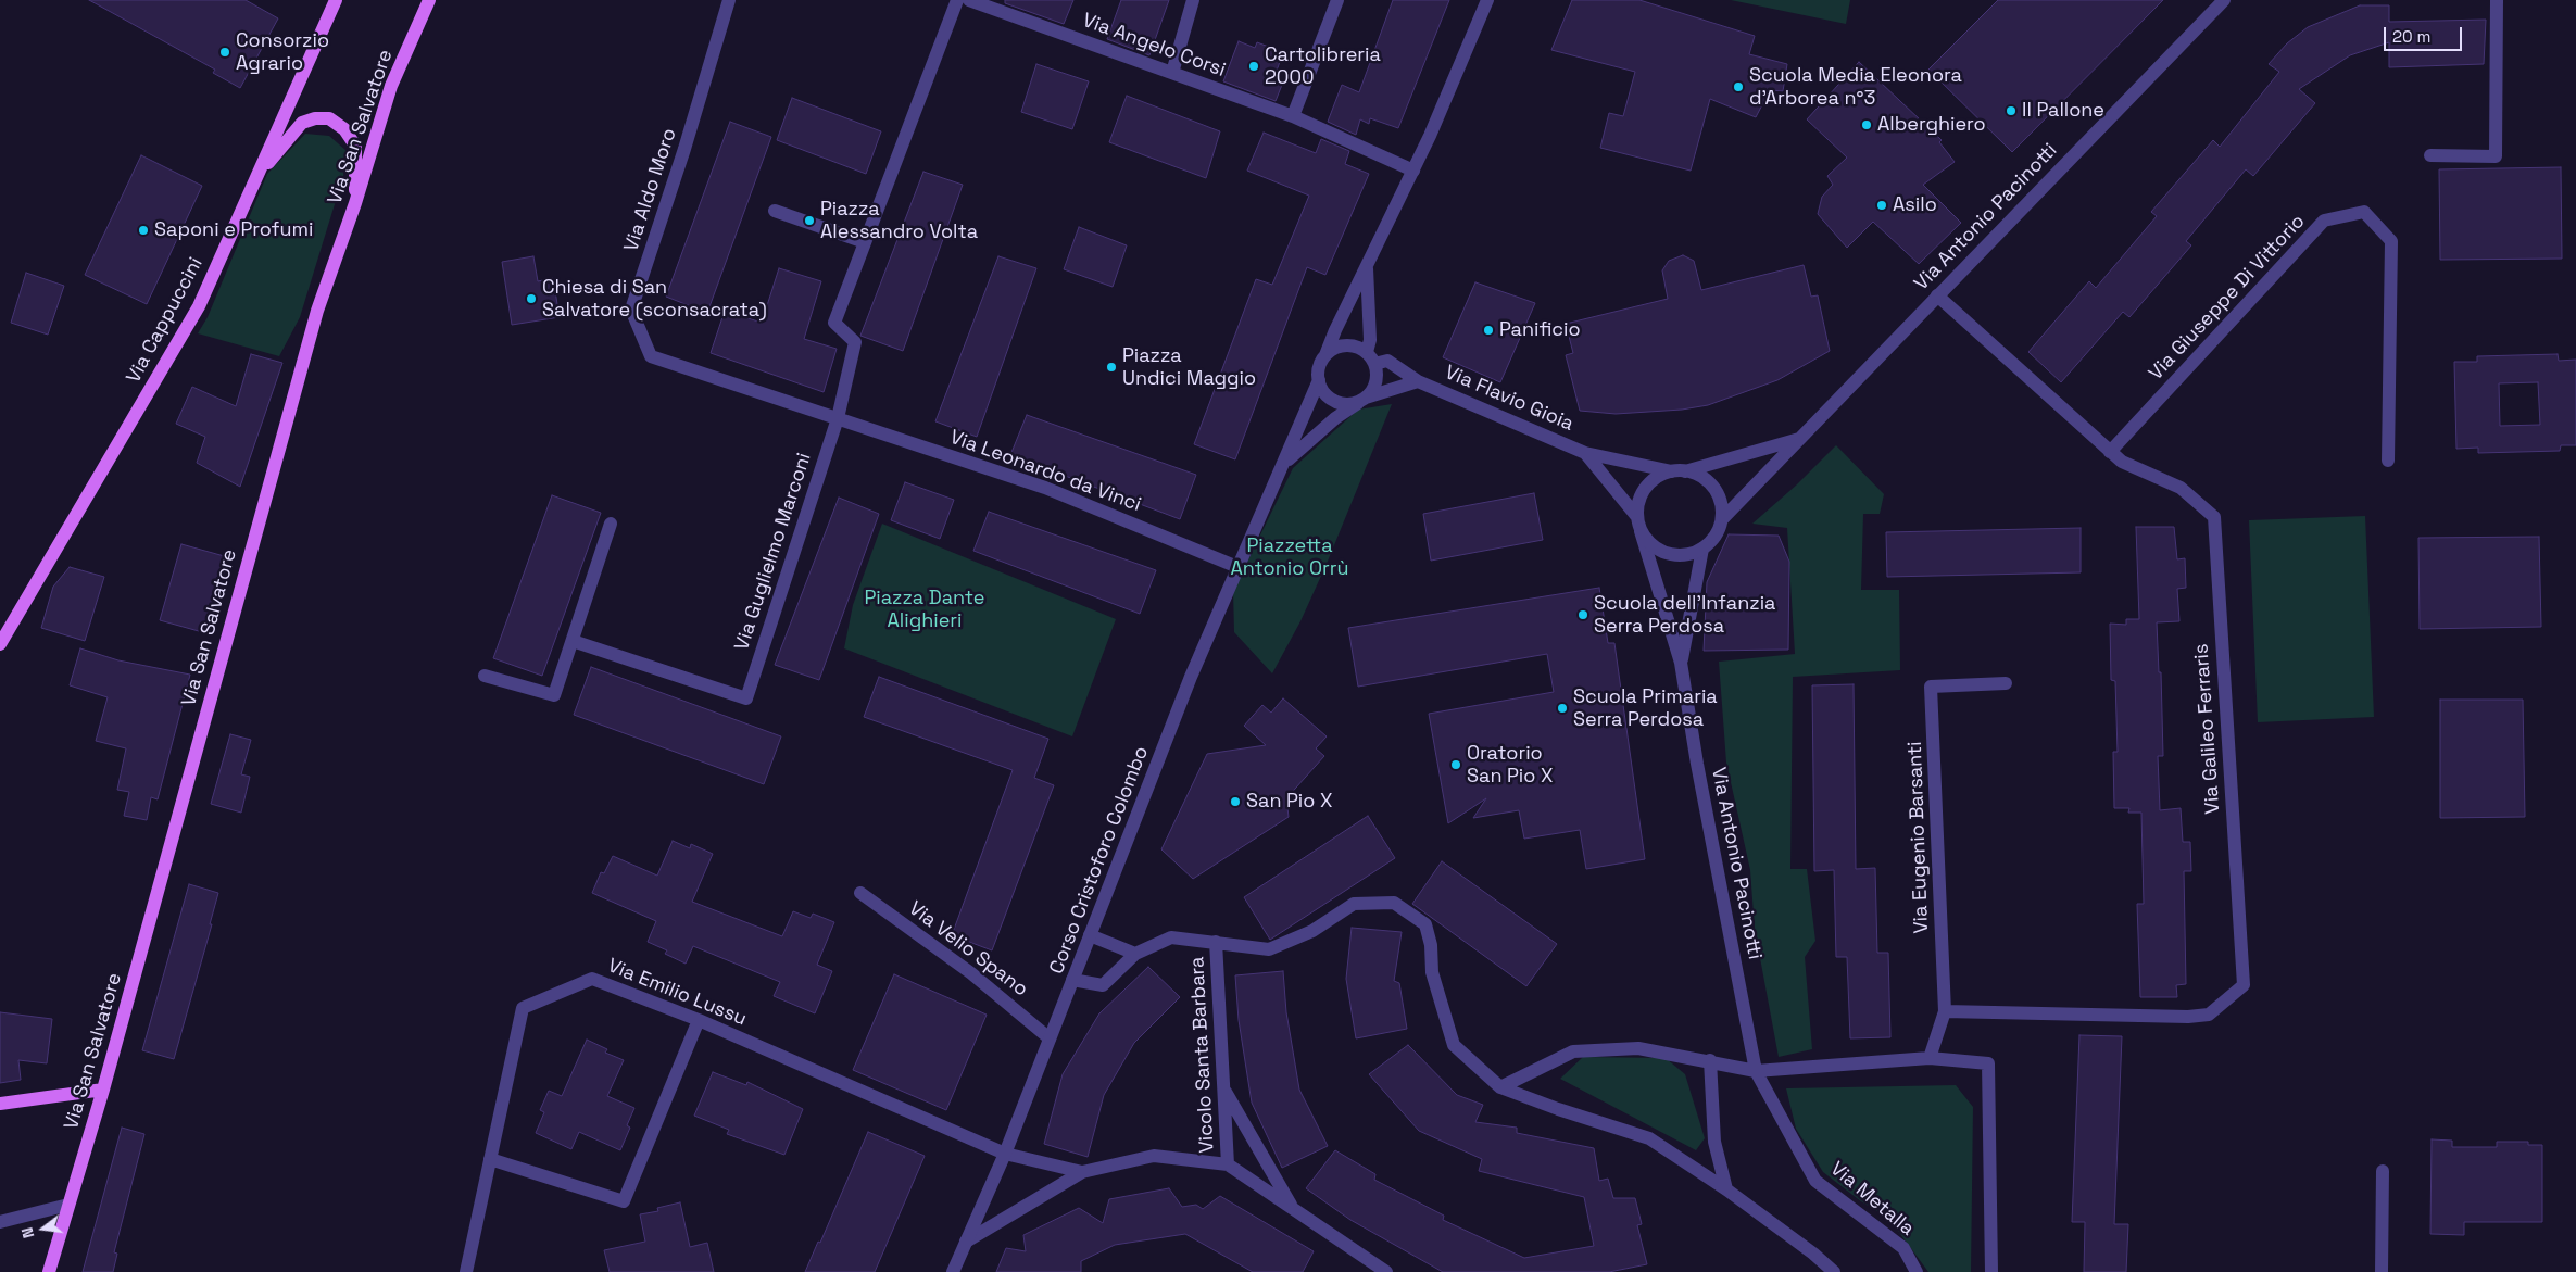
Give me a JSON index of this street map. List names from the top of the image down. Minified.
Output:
{"streets":{"main road":["Via San Salvatore","Via Cappuccini"],"street":["Via Angelo Corsi","Via Aldo Moro","Via Antonio Pacinotti","Via Giuseppe Di Vittorio","Via Flavio Gioia","Via Leonardo da Vinci","Via Guglielmo Marconi","Via Galileo Ferraris","Via Eugenio Barsanti","Corso Cristoforo Colombo","Via Velio Spano","Via Emilio Lussu","Vicolo Santa Barbara","Via Metalla"]},"crossings":[["Via Aldo Moro","Via Leonardo da Vinci"],["Via Aldo Moro","Via Guglielmo Marconi"],["Via Antonio Pacinotti","Via Flavio Gioia"],["Via Antonio Pacinotti","Via Galileo Ferraris"],["Via Antonio Pacinotti","Via Metalla"],["Via Giuseppe Di Vittorio","Via Galileo Ferraris"],["Via Flavio Gioia","Corso Cristoforo Colombo"],["Via Leonardo da Vinci","Via Guglielmo Marconi"],["Via Leonardo da Vinci","Corso Cristoforo Colombo"],["Via Galileo Ferraris","Via Eugenio Barsanti"],["Corso Cristoforo Colombo","Via Velio Spano"],["Corso Cristoforo Colombo","Via Emilio Lussu"]],"parks":["Piazzetta Antonio Orrù","Piazza Dante Alighieri"],"places":["Consorzio Agrario","Cartolibreria 2000","Scuola Media Eleonora d'Arborea n°3","Il Pallone","Alberghiero","Asilo","Piazza Alessandro Volta","Saponi e Profumi","Chiesa di San Salvatore (sconsacrata)","Panificio","Piazza Undici Maggio","Scuola dell'Infanzia Serra Perdosa","Scuola Primaria Serra Perdosa","Oratorio San Pio X","San Pio X"],"scale_bar":"20 m","north":"left"}
